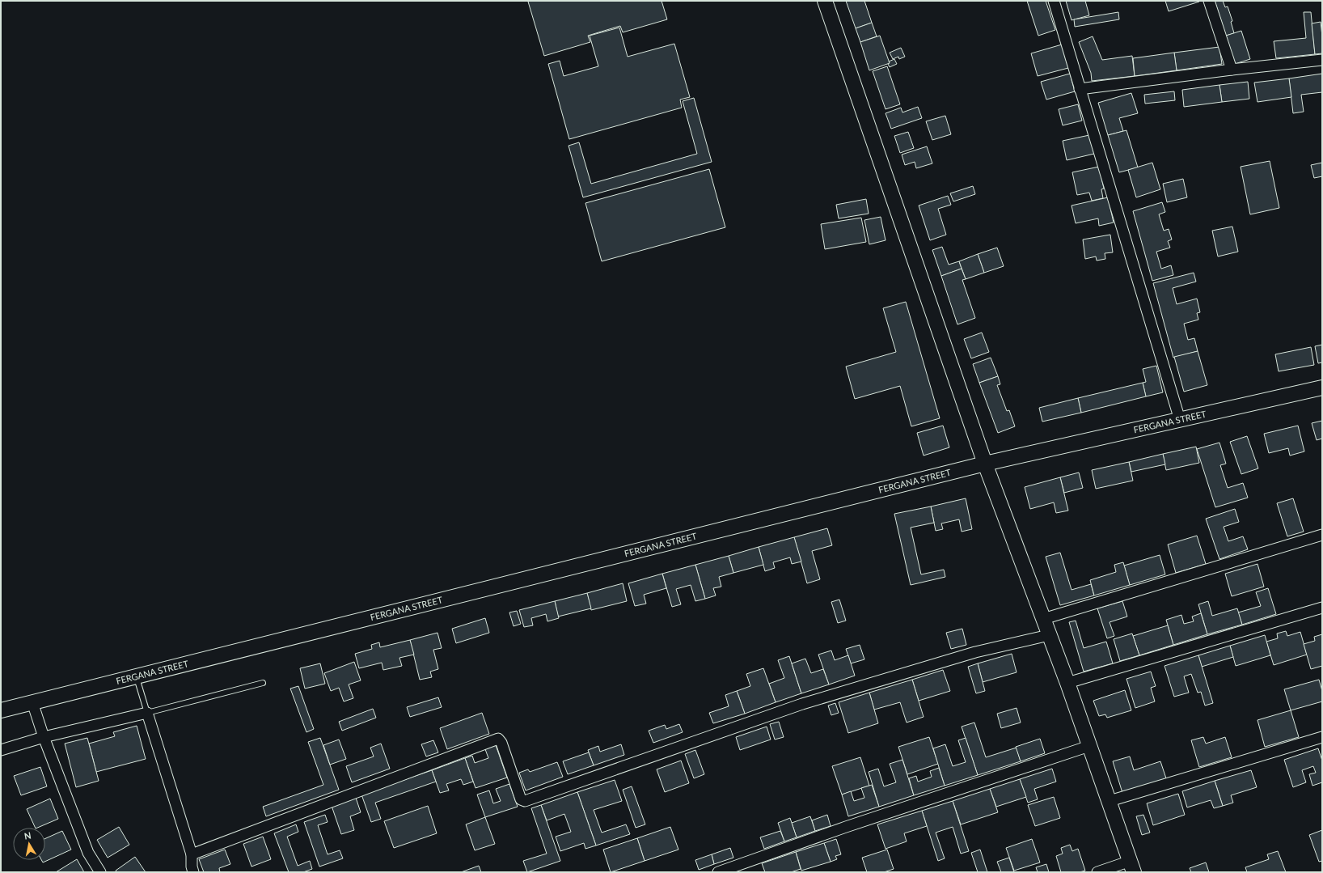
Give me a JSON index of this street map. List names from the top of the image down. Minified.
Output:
{"streets":{"street":["FERGANA STREET"]},"north":"top"}
